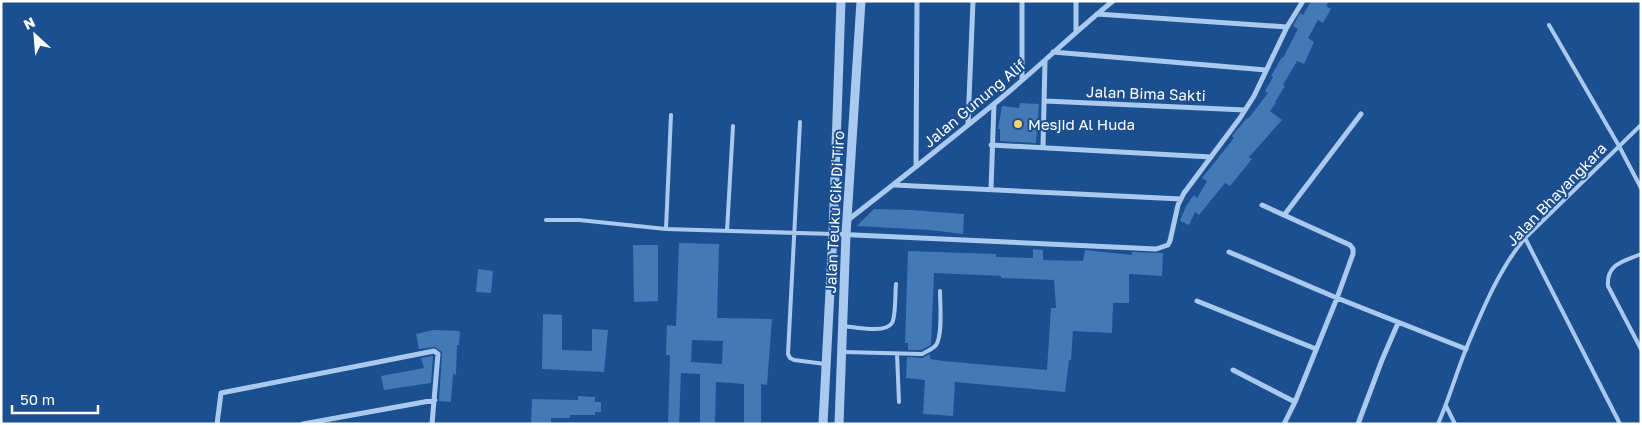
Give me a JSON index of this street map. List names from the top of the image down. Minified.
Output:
{"streets":{"street":["Jalan Bima Sakti","Jalan Gunung Alif","Jalan Teuku Cik Di Tiro"],"lane":["Jalan Bhayangkara"]},"crossings":[["Jalan Gunung Alif","Jalan Teuku Cik Di Tiro"]],"places":["Mesjid Al Huda"],"scale_bar":"50 m","north":"top left"}
